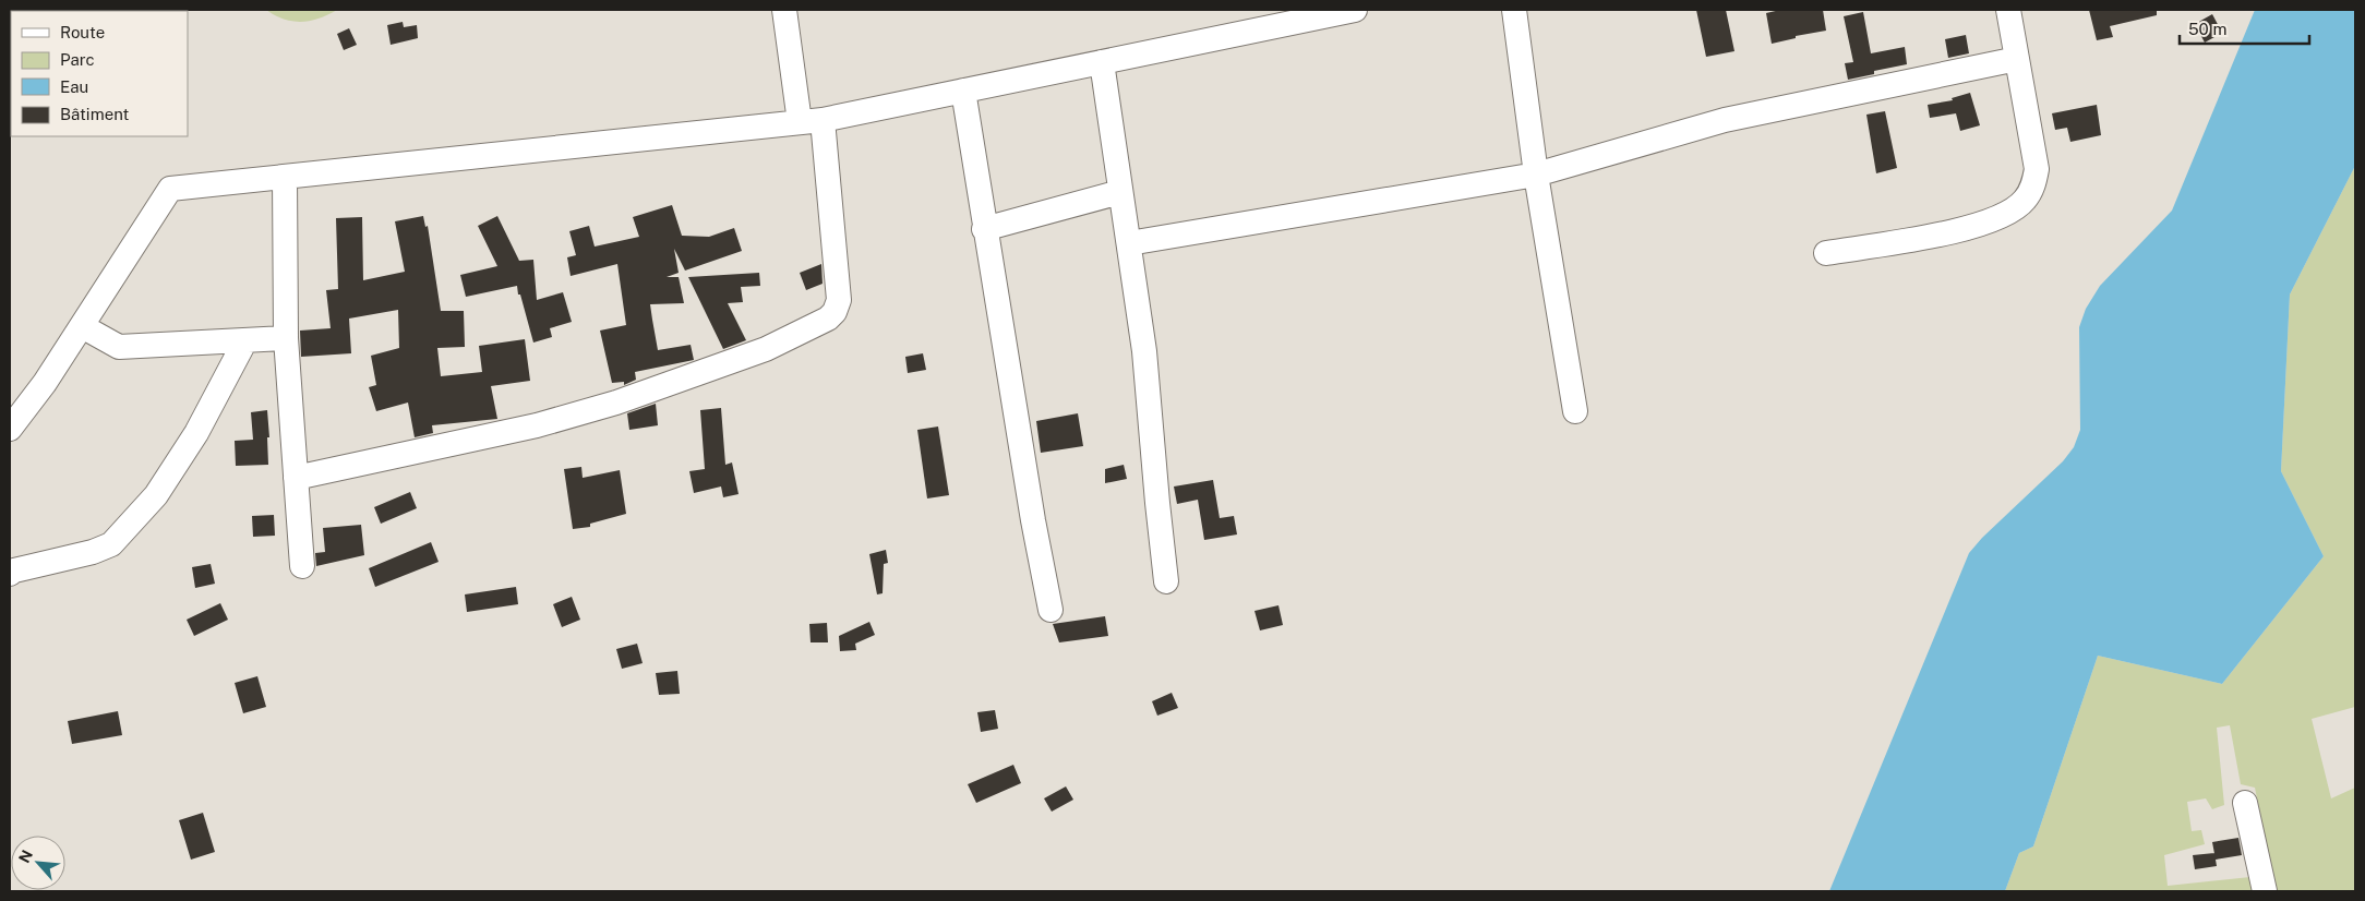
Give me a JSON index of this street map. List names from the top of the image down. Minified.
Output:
{"legend":["Route","Parc","Eau","Bâtiment"],"scale_bar":"50 m","north":"top left"}
